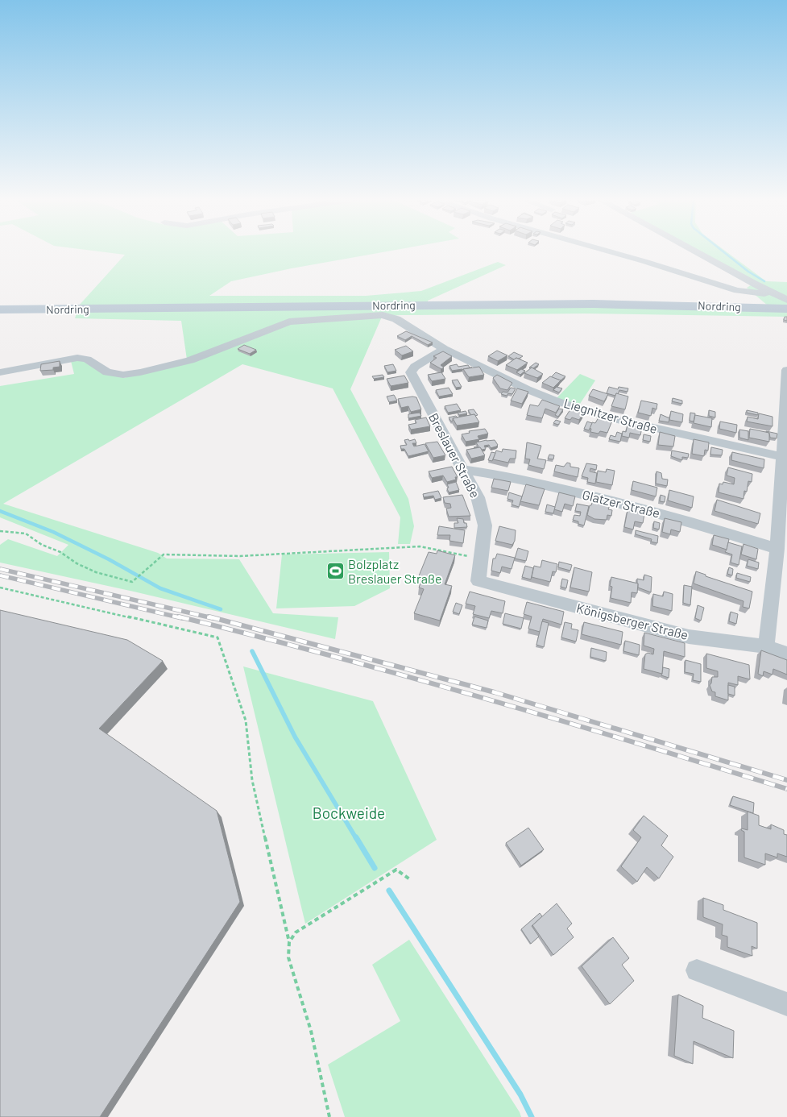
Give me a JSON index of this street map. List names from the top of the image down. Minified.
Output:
{"streets":{"main road":["Nordring"],"street":["Liegnitzer Straße","Breslauer Straße","Glatzer Straße","Königsberger Straße"]},"crossings":[["Liegnitzer Straße","Breslauer Straße"],["Breslauer Straße","Glatzer Straße"],["Breslauer Straße","Königsberger Straße"]],"parks":["Bockweide"],"places":{"sports":["Bolzplatz Breslauer Straße"]}}
